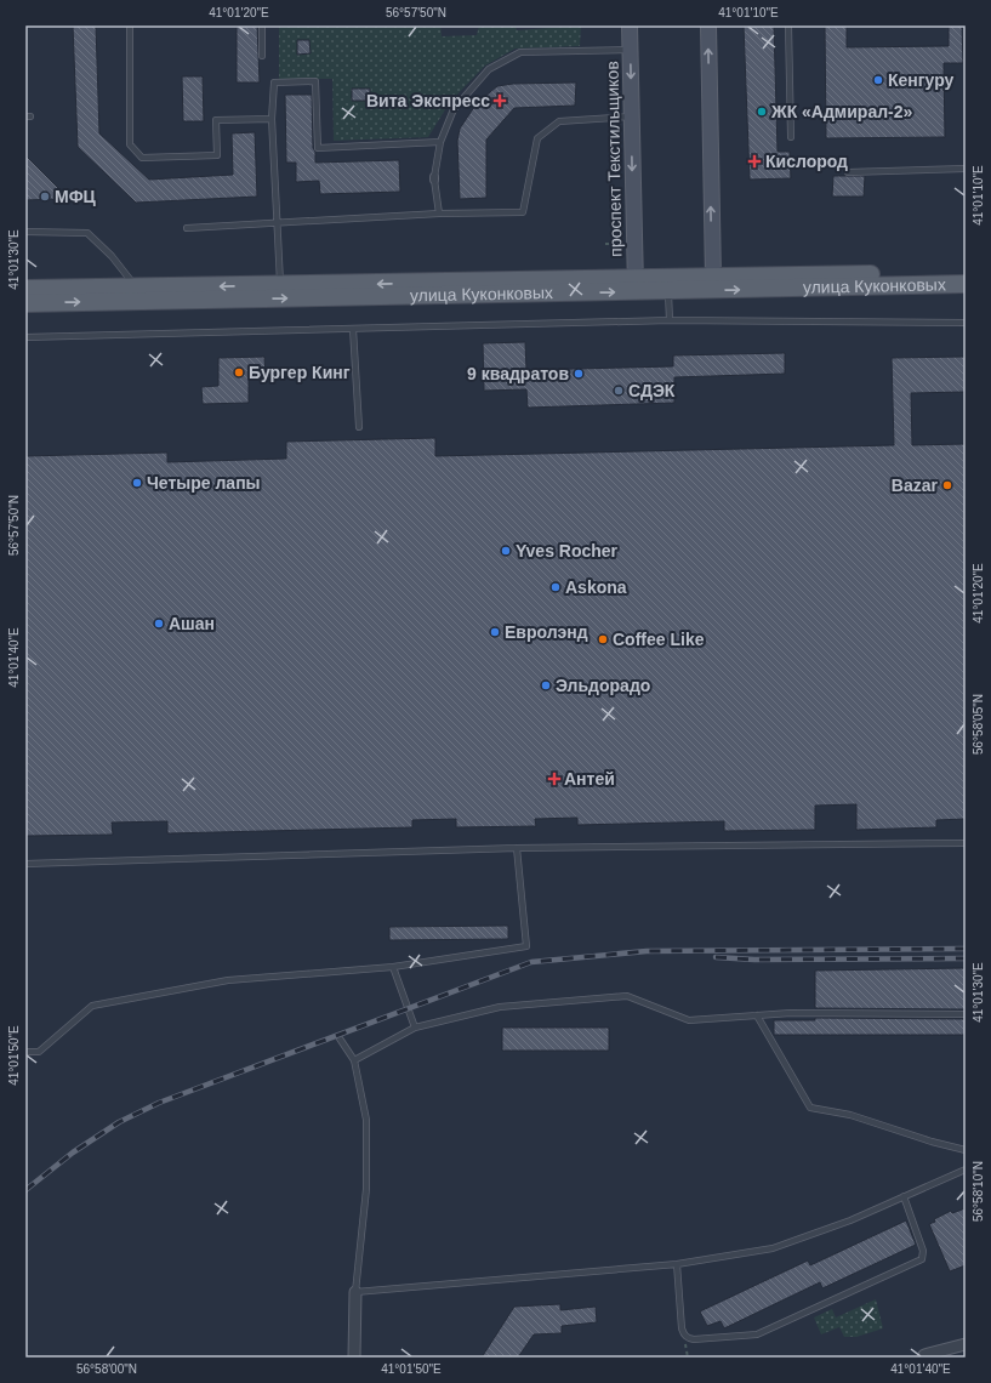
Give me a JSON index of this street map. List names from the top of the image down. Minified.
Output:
{"streets":{"main road":["проспект Текстильщиков","улица Куконковых"]},"crossings":[["проспект Текстильщиков","улица Куконковых"]],"places":{"other":["Кенгуру","ЖК «Адмирал-2»","МФЦ","Бургер Кинг","9 квадратов","СДЭК","Четыре лапы","Bazar","Yves Rocher","Askona","Ашан","Евролэнд","Coffee Like","Эльдорадо"],"health":["Вита Экспресс","Кислород","Антей"]},"coordinates":["41°01'20\"E","56°57'50\"N","41°01'10\"E","41°01'30\"E","41°01'40\"E","56°58'05\"N","41°01'50\"E","56°58'10\"N","56°58'00\"N"]}
